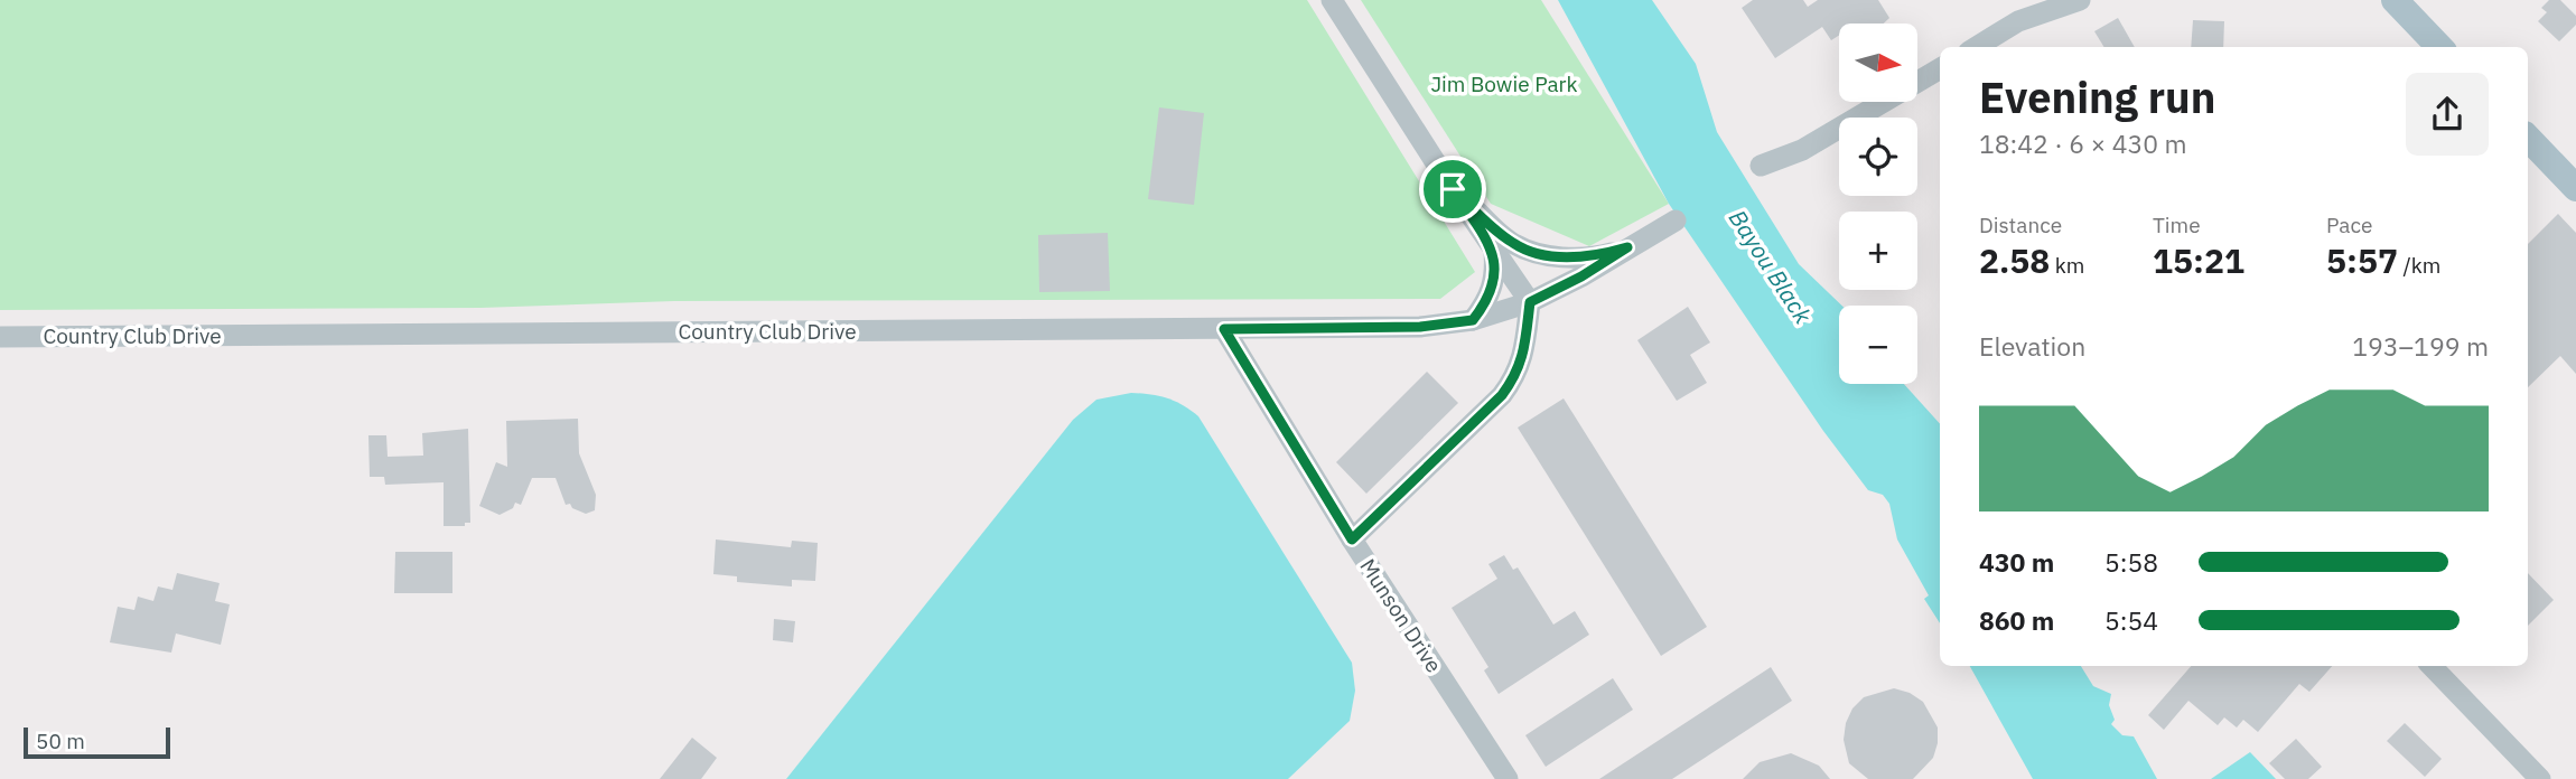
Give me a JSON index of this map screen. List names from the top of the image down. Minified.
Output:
{"streets":{"street":["Country Club Drive","Munson Drive"]},"crossings":[["Country Club Drive","Munson Drive"]],"water":["Bayou Black"],"parks":["Jim Bowie Park"],"scale_bar":"50 m","north":"right","page":{"map_buttons":["+","−"],"heading":["Evening run","18:42 · 6 × 430 m"],"stats":[["Distance","2.58 km"],["Time","15:21"],["Pace","5:57 /km"]],"chart":["Elevation","193–199 m"],"list":[{"name":"430 m","note":"5:58"},{"name":"860 m","note":"5:54"}],"scale":"50 m"}}
